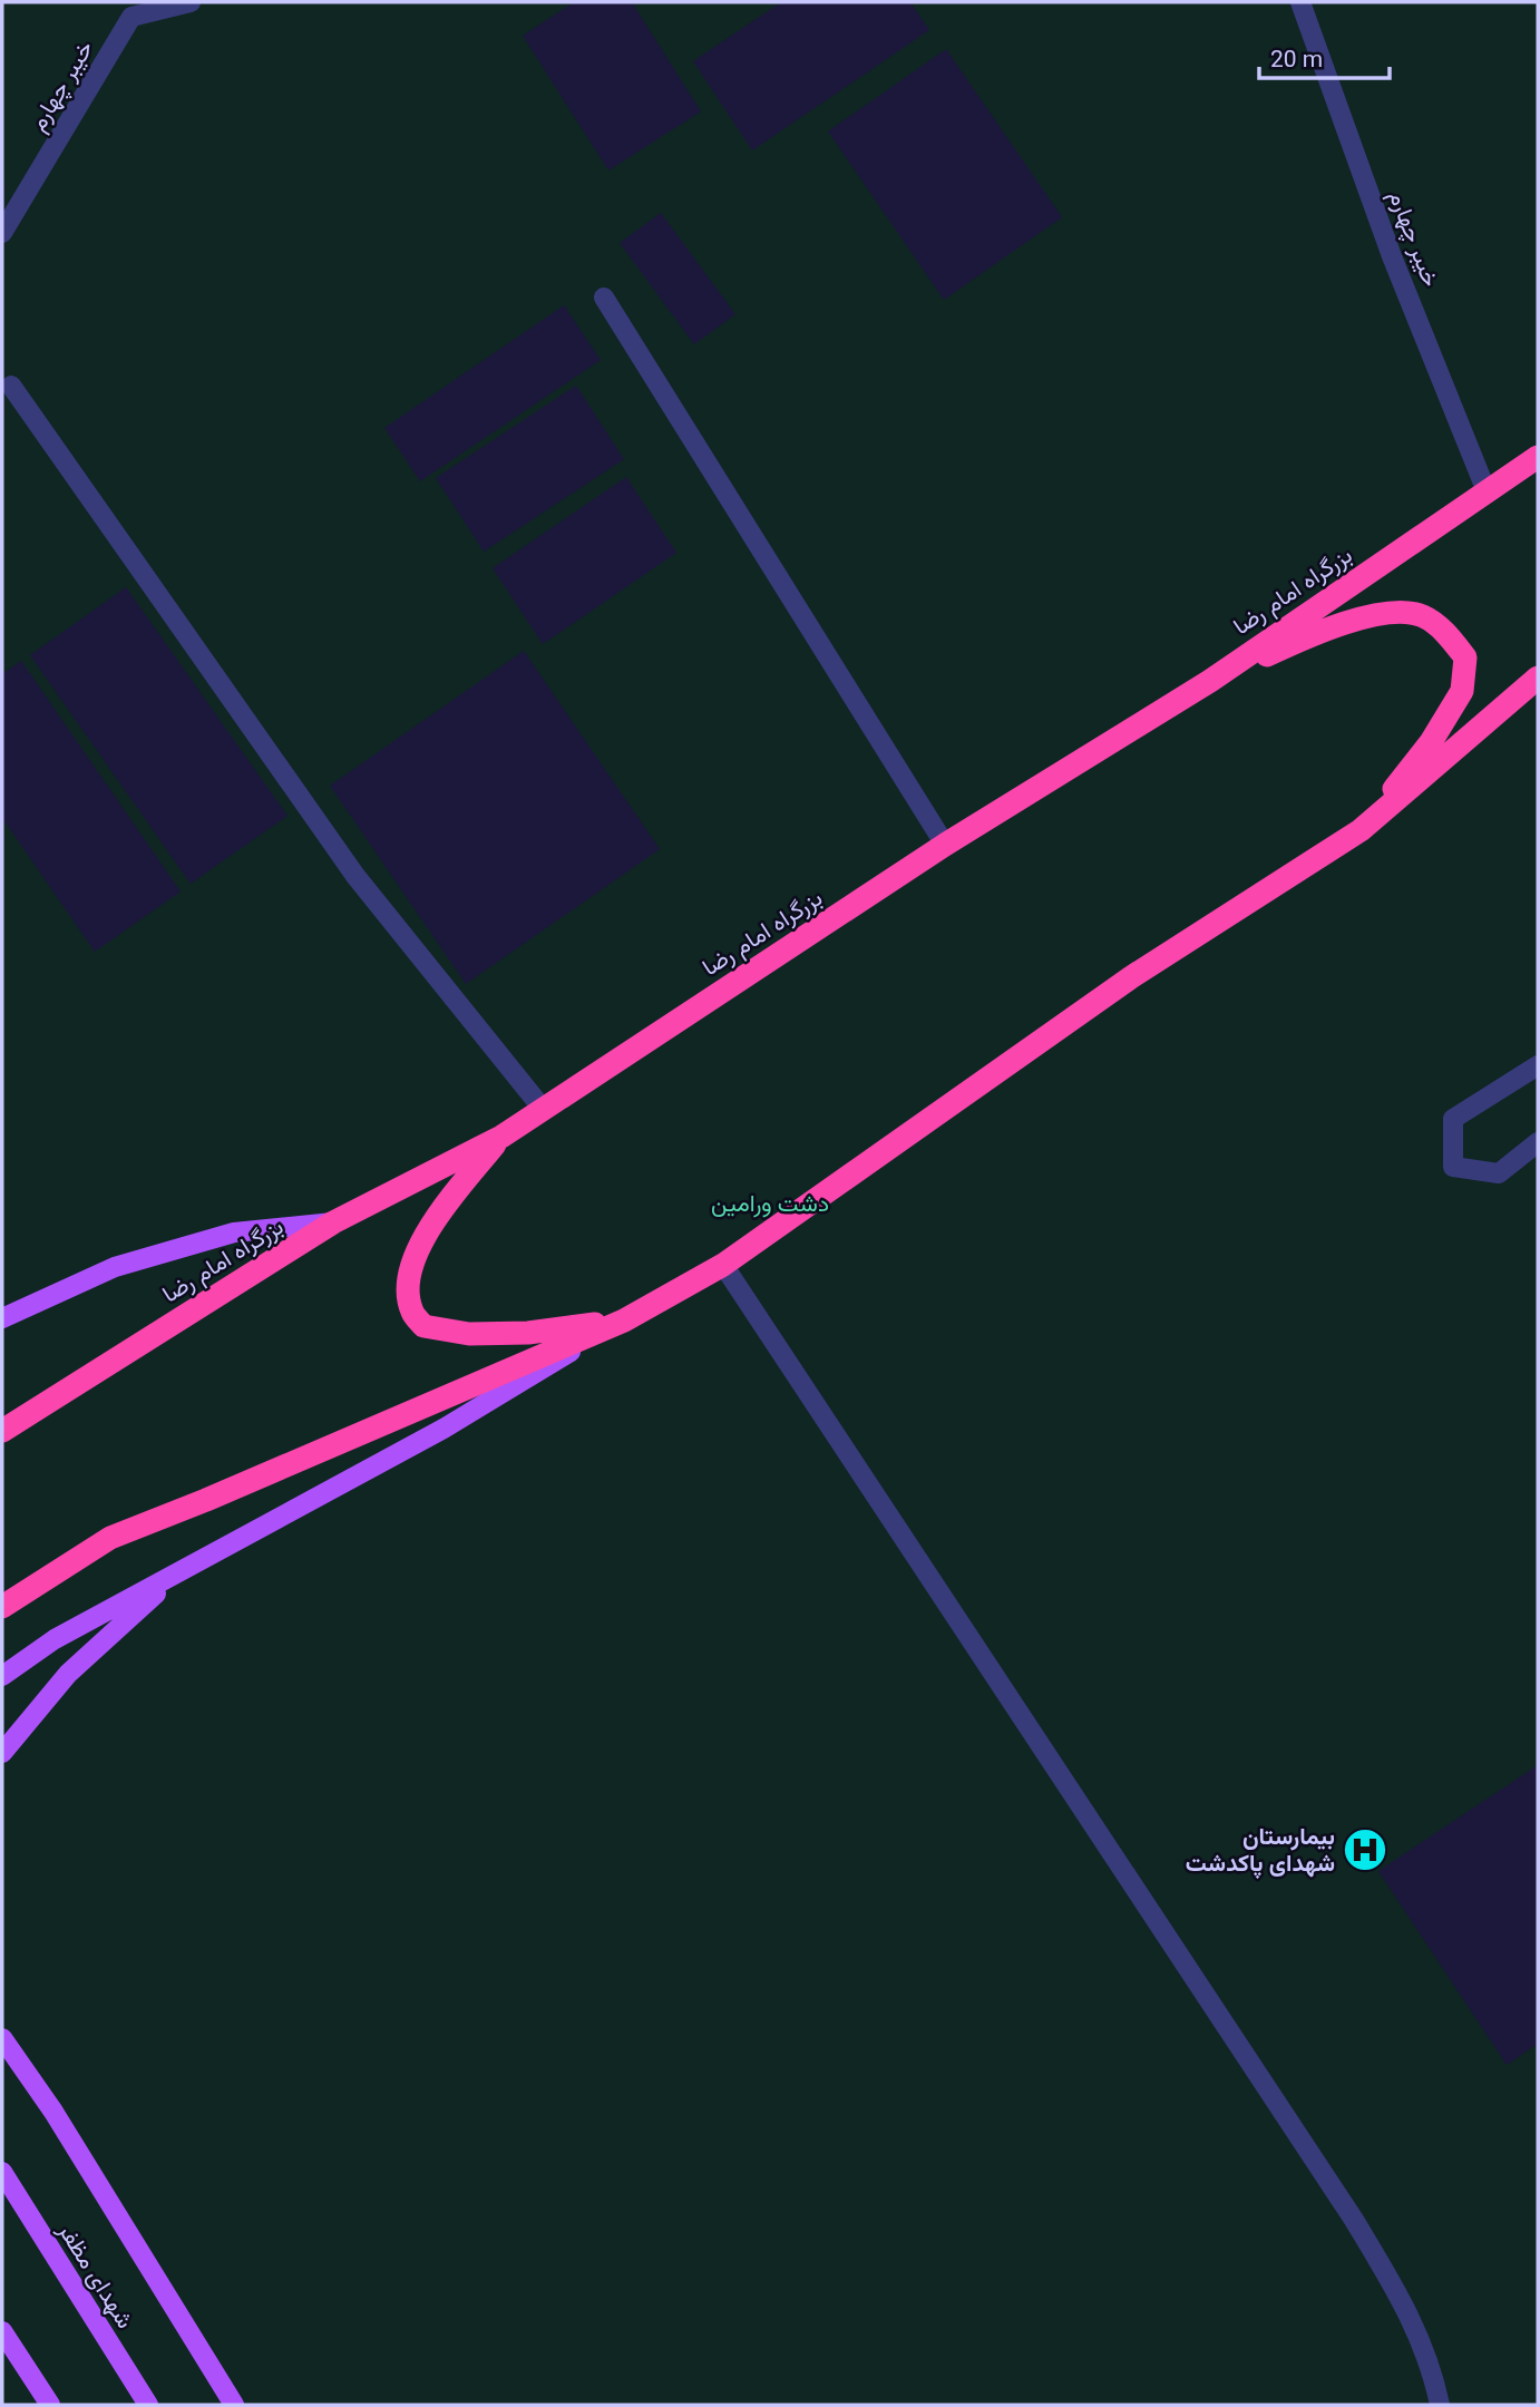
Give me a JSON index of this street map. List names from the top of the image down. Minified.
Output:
{"streets":{"highway":["بزرگراه امام رضا"],"main road":["شهدای مظفر"],"street":["خیبر چهارم"]},"crossings":[["خیبر چهارم","بزرگراه امام رضا"]],"parks":["دشت ورامین"],"places":{"hospital":["بیمارستان شهدای پاکدشت"]},"scale_bar":"20 m"}
